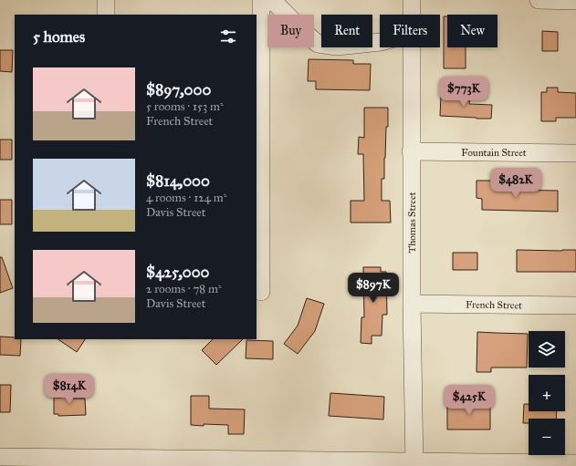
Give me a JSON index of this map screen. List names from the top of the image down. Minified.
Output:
{"streets":{"street":["Fountain Street","Thomas Street","French Street"]},"crossings":[["Fountain Street","Thomas Street"],["Thomas Street","French Street"]],"page":{"chip":["Buy","Rent","Filters","New"],"heading":"5 homes","list":[{"name":"$897,000","note":"5 rooms · 153 m² · French Street"},{"name":"$814,000","note":"4 rooms · 124 m² · Davis Street"},{"name":"$425,000","note":"2 rooms · 78 m² · Davis Street"}],"price":["$773K","$482K","$897K","$814K","$425K"],"map_buttons":["+","−"]}}
